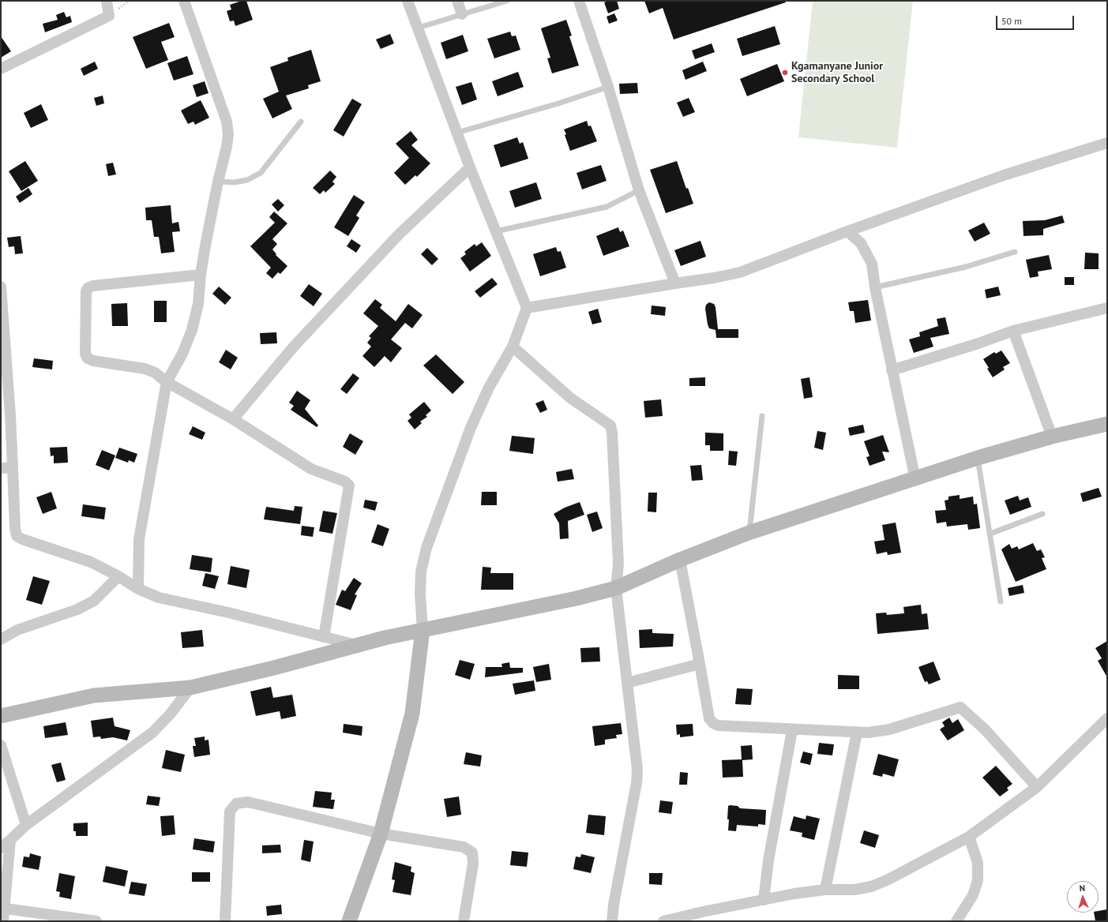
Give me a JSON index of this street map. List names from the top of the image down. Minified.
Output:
{"places":["Kgamanyane Junior Secondary School"],"scale_bar":"50 m","north":"top"}
